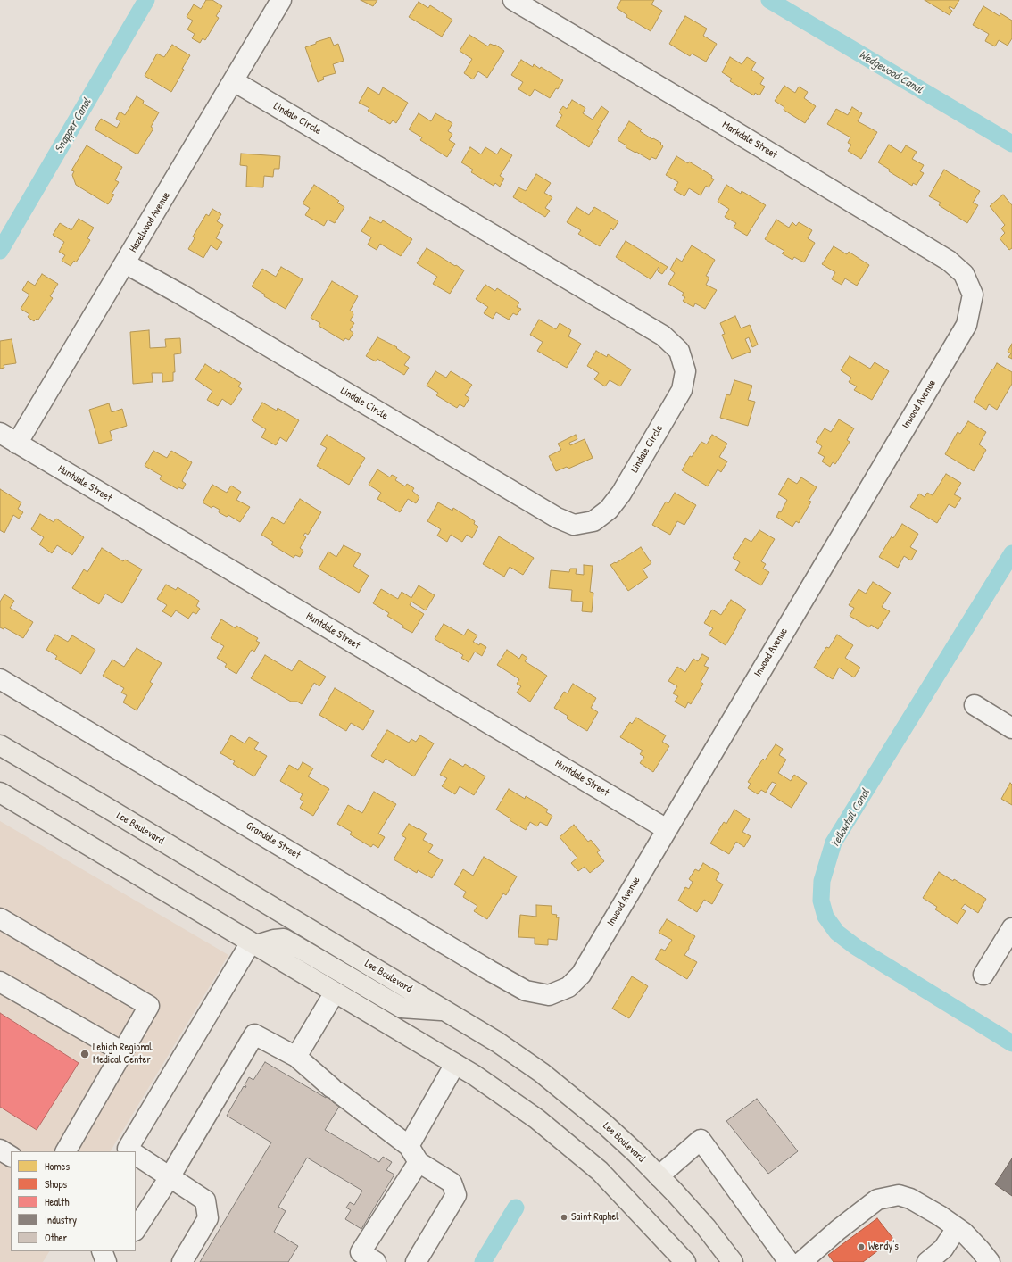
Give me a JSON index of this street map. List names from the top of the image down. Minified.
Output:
{"streets":{"main road":["Lee Boulevard"],"street":["Lindale Circle","Markdale Street","Hazelwood Avenue","Inwood Avenue","Huntdale Street","Grandale Street"]},"crossings":[["Lindale Circle","Hazelwood Avenue"],["Markdale Street","Inwood Avenue"],["Hazelwood Avenue","Huntdale Street"],["Inwood Avenue","Huntdale Street"],["Inwood Avenue","Grandale Street"]],"water":["Wedgewood Canal","Snapper Canal","Yellowtail Canal"],"places":["Lehigh Regional Medical Center","Saint Raphel","Wendy's"],"legend":["Homes","Shops","Health","Industry","Other"]}
